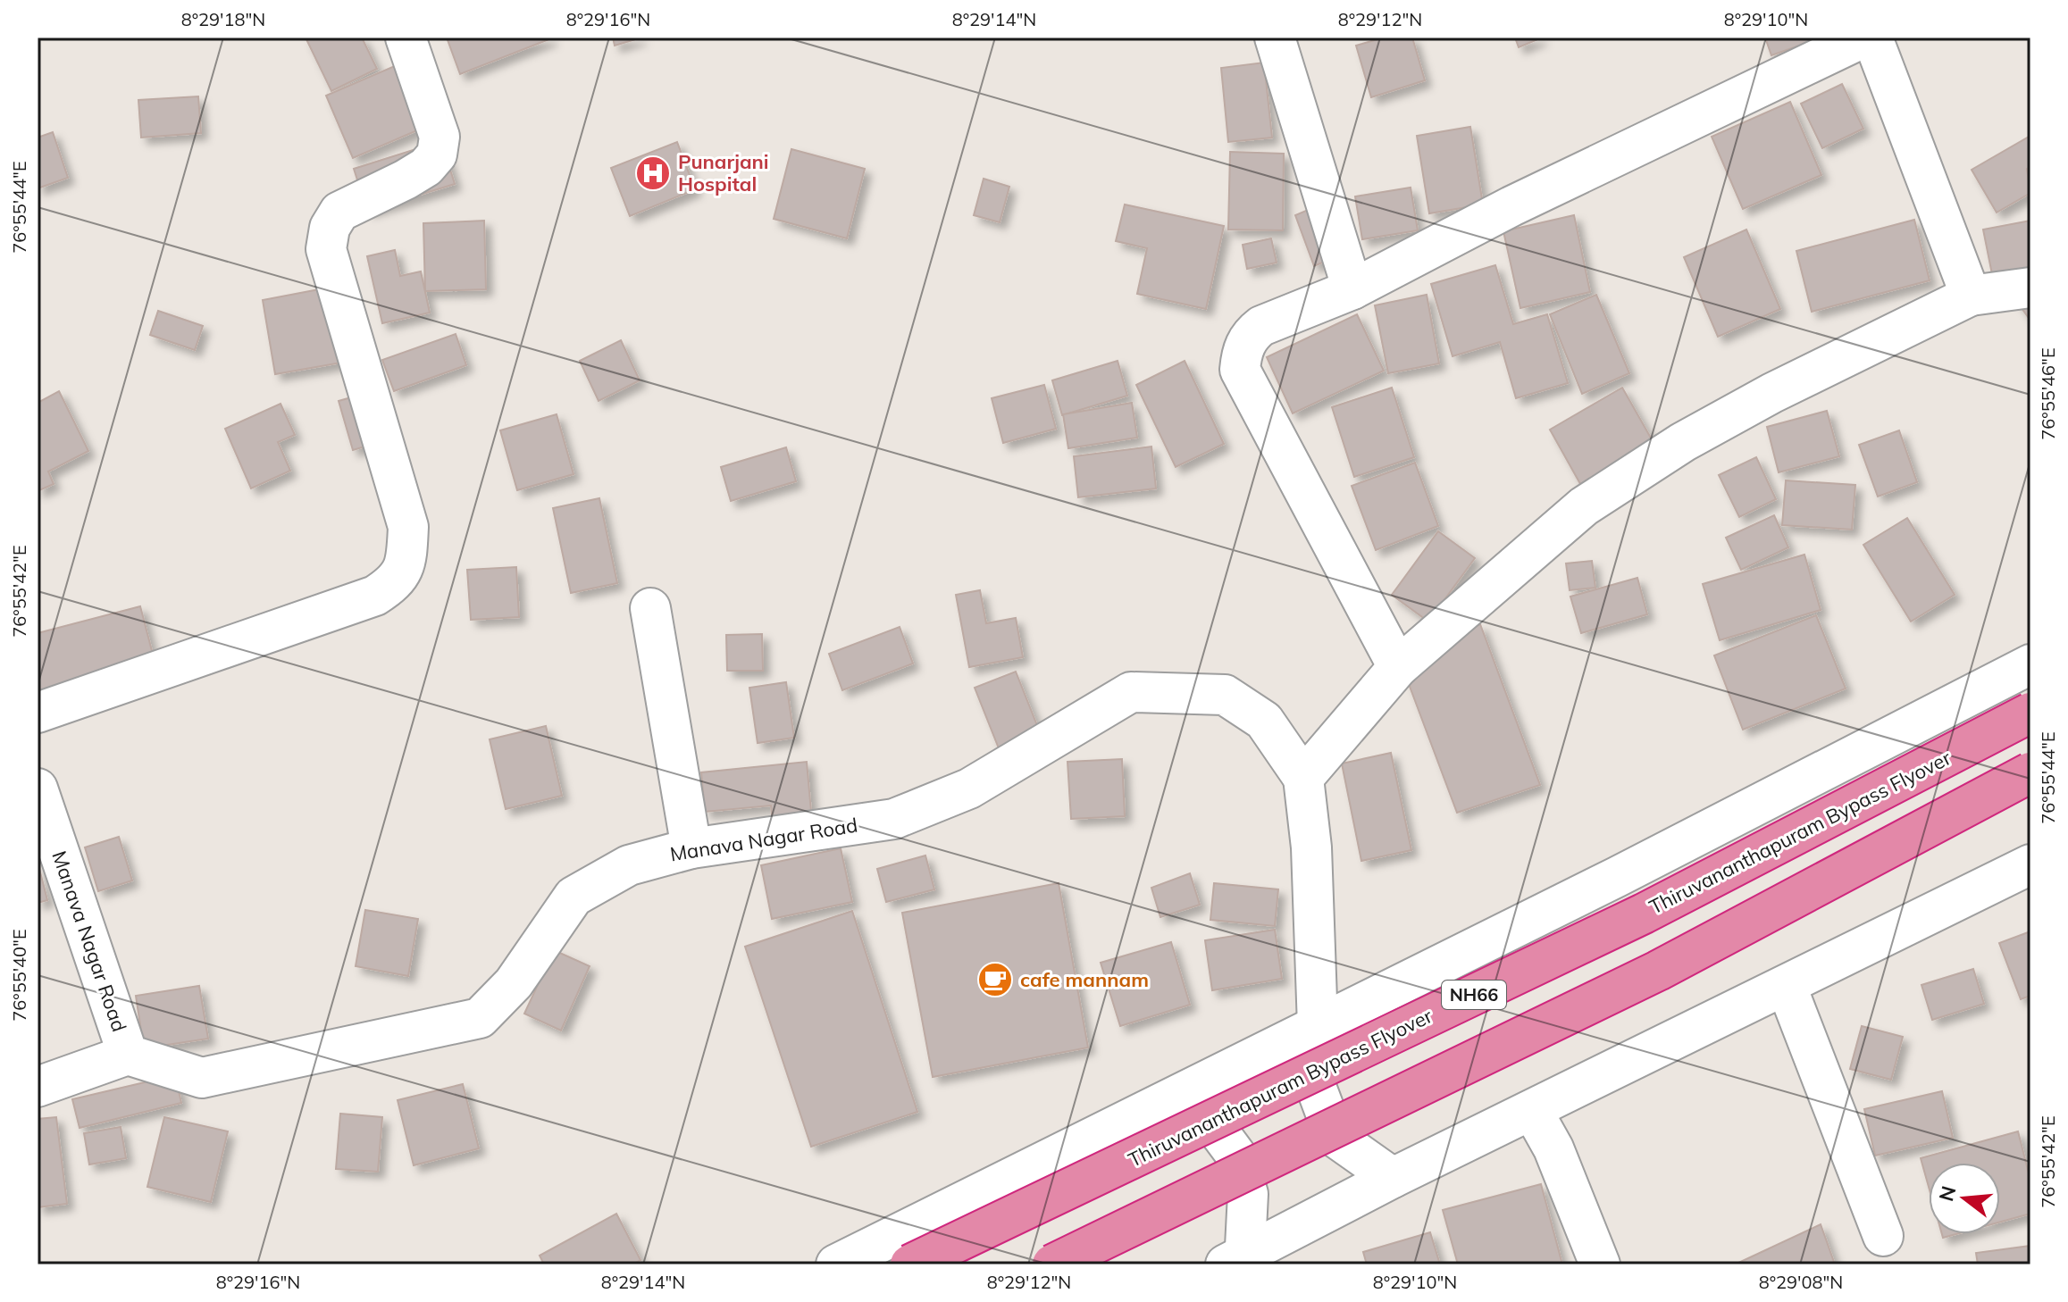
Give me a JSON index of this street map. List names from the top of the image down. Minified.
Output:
{"streets":{"highway":["Thiruvananthapuram Bypass Flyover","NH66"],"street":["Manava Nagar Road"]},"places":{"hospital":["Punarjani Hospital"],"cafe":["cafe mannam"]},"north":"left","coordinates":["8°29'18\"N","8°29'16\"N","8°29'14\"N","8°29'12\"N","8°29'10\"N","76°55'44\"E","76°55'46\"E","76°55'42\"E","76°55'40\"E","8°29'08\"N"]}
